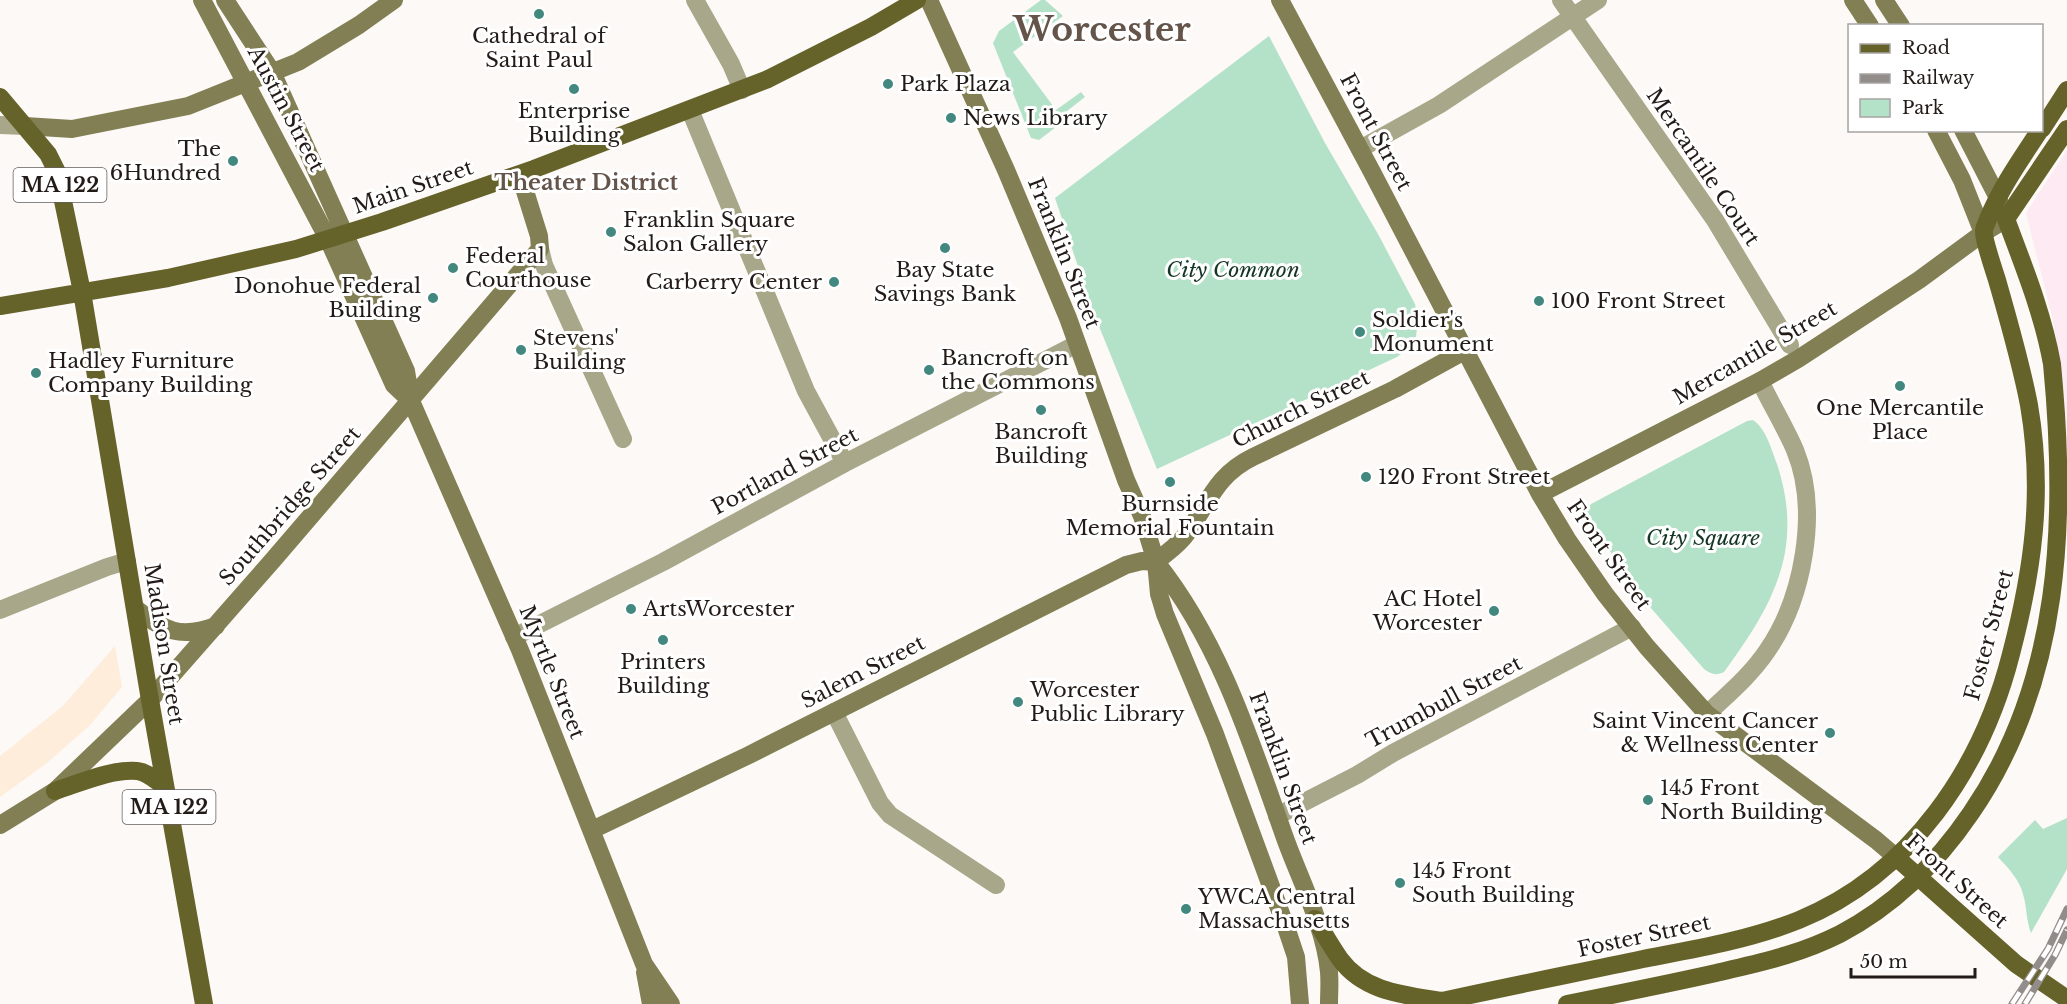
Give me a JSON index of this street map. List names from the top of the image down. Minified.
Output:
{"streets":{"main road":["Austin Street","Front Street","MA 122","Main Street","Franklin Street","Mercantile Street","Church Street","Southbridge Street","Foster Street","Madison Street","Myrtle Street","Salem Street"],"street":["Mercantile Court","Portland Street","Trumbull Street"]},"crossings":[["Austin Street","Main Street"],["Austin Street","Myrtle Street"],["Front Street","Mercantile Street"],["Front Street","Church Street"],["Front Street","Foster Street"],["Front Street","Trumbull Street"],["MA 122","Main Street"],["MA 122","Madison Street"],["Main Street","Madison Street"],["Main Street","Myrtle Street"],["Franklin Street","Church Street"],["Franklin Street","Portland Street"],["Franklin Street","Salem Street"],["Franklin Street","Trumbull Street"],["Mercantile Street","Foster Street"],["Church Street","Salem Street"],["Portland Street","Myrtle Street"],["Southbridge Street","Madison Street"],["Southbridge Street","Myrtle Street"],["Myrtle Street","Salem Street"]],"districts":["Worcester","Theater District"],"parks":["City Common","City Square"],"places":["Cathedral of Saint Paul","Park Plaza","Enterprise Building","News Library","The 6Hundred","Franklin Square Salon Gallery","Bay State Savings Bank","Federal Courthouse","Carberry Center","Donohue Federal Building","100 Front Street","Soldier's Monument","Stevens' Building","Bancroft on the Commons","Hadley Furniture Company Building","One Mercantile Place","Bancroft Building","120 Front Street","Burnside Memorial Fountain","ArtsWorcester","AC Hotel Worcester","Printers Building","Worcester Public Library","Saint Vincent Cancer & Wellness Center","145 Front North Building","145 Front South Building","YWCA Central Massachusetts"],"legend":["Road","Railway","Park"],"scale_bar":"50 m"}
